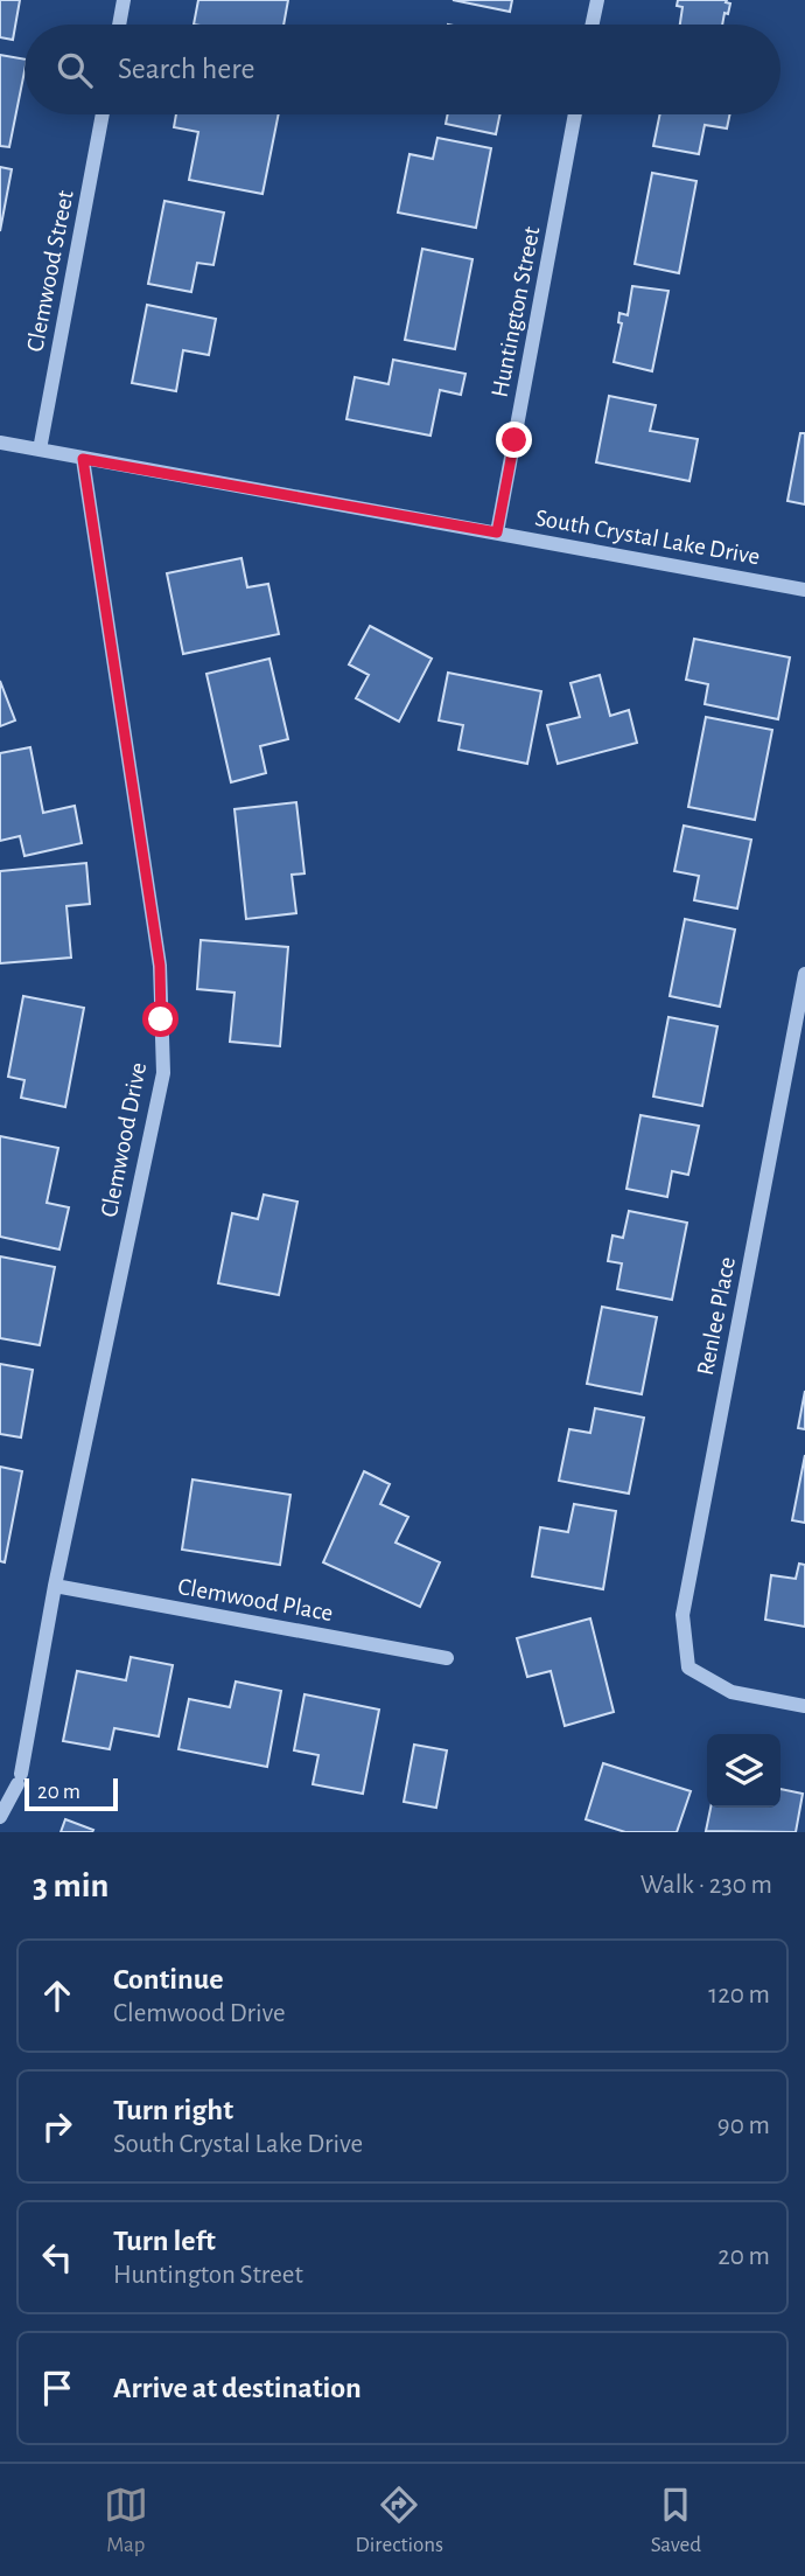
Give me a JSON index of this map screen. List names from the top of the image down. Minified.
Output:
{"streets":{"street":["Clemwood Street","Huntington Street","South Crystal Lake Drive","Clemwood Drive","Renlee Place","Clemwood Place"]},"crossings":[["Clemwood Street","South Crystal Lake Drive"],["Huntington Street","South Crystal Lake Drive"],["South Crystal Lake Drive","Clemwood Drive"],["Clemwood Drive","Clemwood Place"]],"scale_bar":"20 m","page":{"search":"Search here","scale":"20 m","heading":["3 min","Walk · 230 m"],"list":[["Continue","Clemwood Drive","120 m"],["Turn right","South Crystal Lake Drive","90 m"],["Turn left","Huntington Street","20 m"],"Arrive at destination"],"nav":["Map","Directions","Saved"]}}
